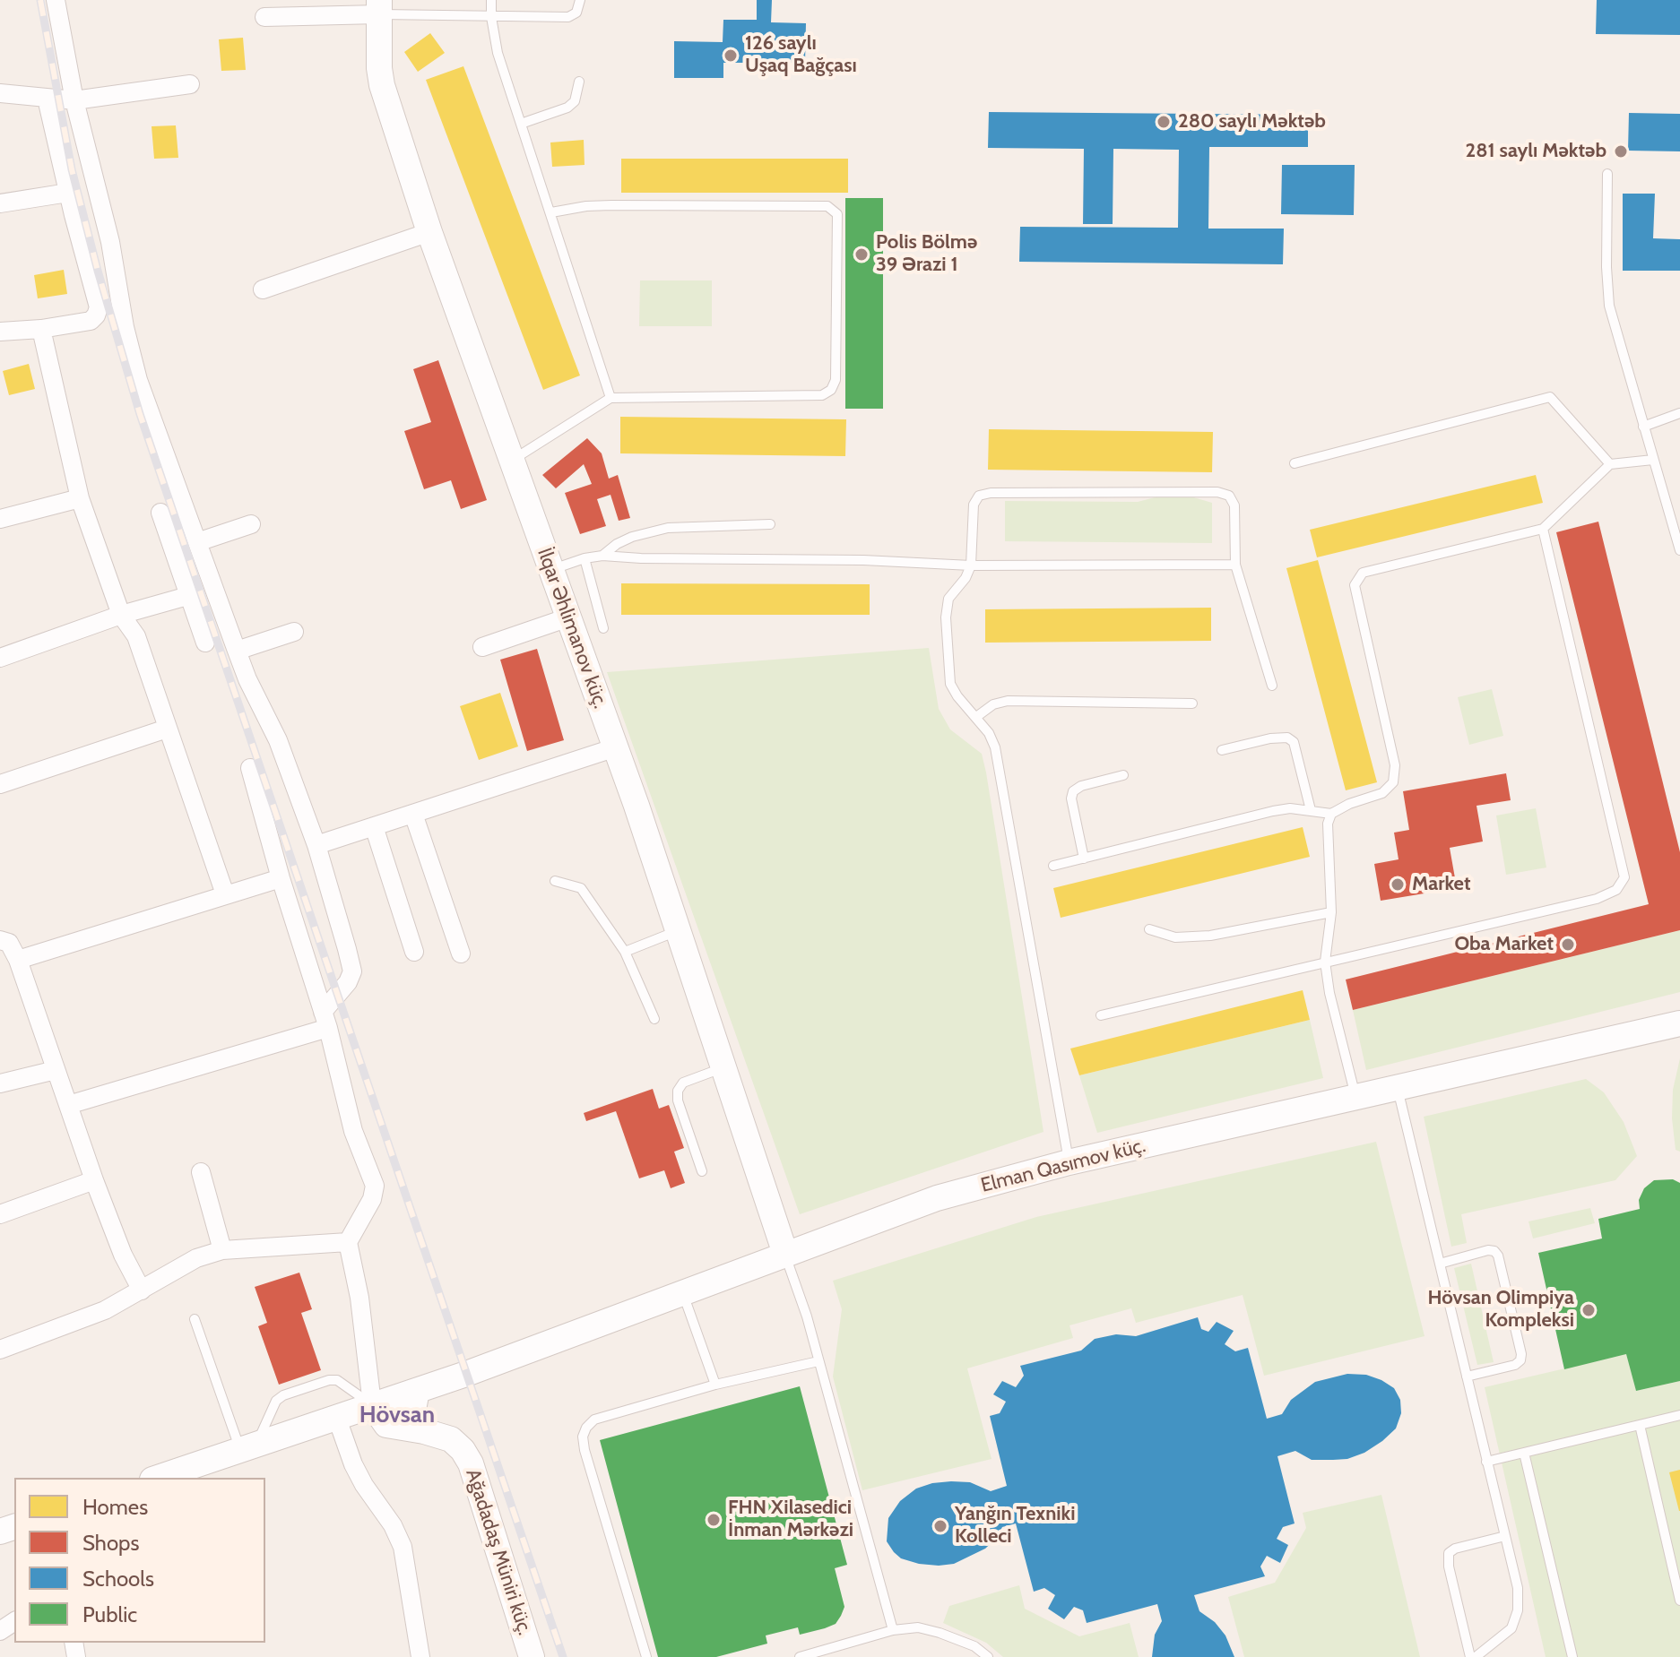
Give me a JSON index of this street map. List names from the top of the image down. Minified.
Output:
{"streets":{"street":["İlqar Əhlimanov küç.","Elman Qasımov küç.","Ağadadaş Müniri küç."]},"crossings":[["İlqar Əhlimanov küç.","Elman Qasımov küç."],["Elman Qasımov küç.","Ağadadaş Müniri küç."]],"districts":["Hövsan"],"places":["126 saylı Uşaq Bağçası","280 saylı Məktəb","281 saylı Məktəb","Polis Bölmə 39 Ərazi 1","Market","Oba Market","Hövsan Olimpiya Kompleksi","FHN Xilasedici İnman Mərkəzi","Yanğın Texniki Kolleci"],"legend":["Homes","Shops","Schools","Public"]}
